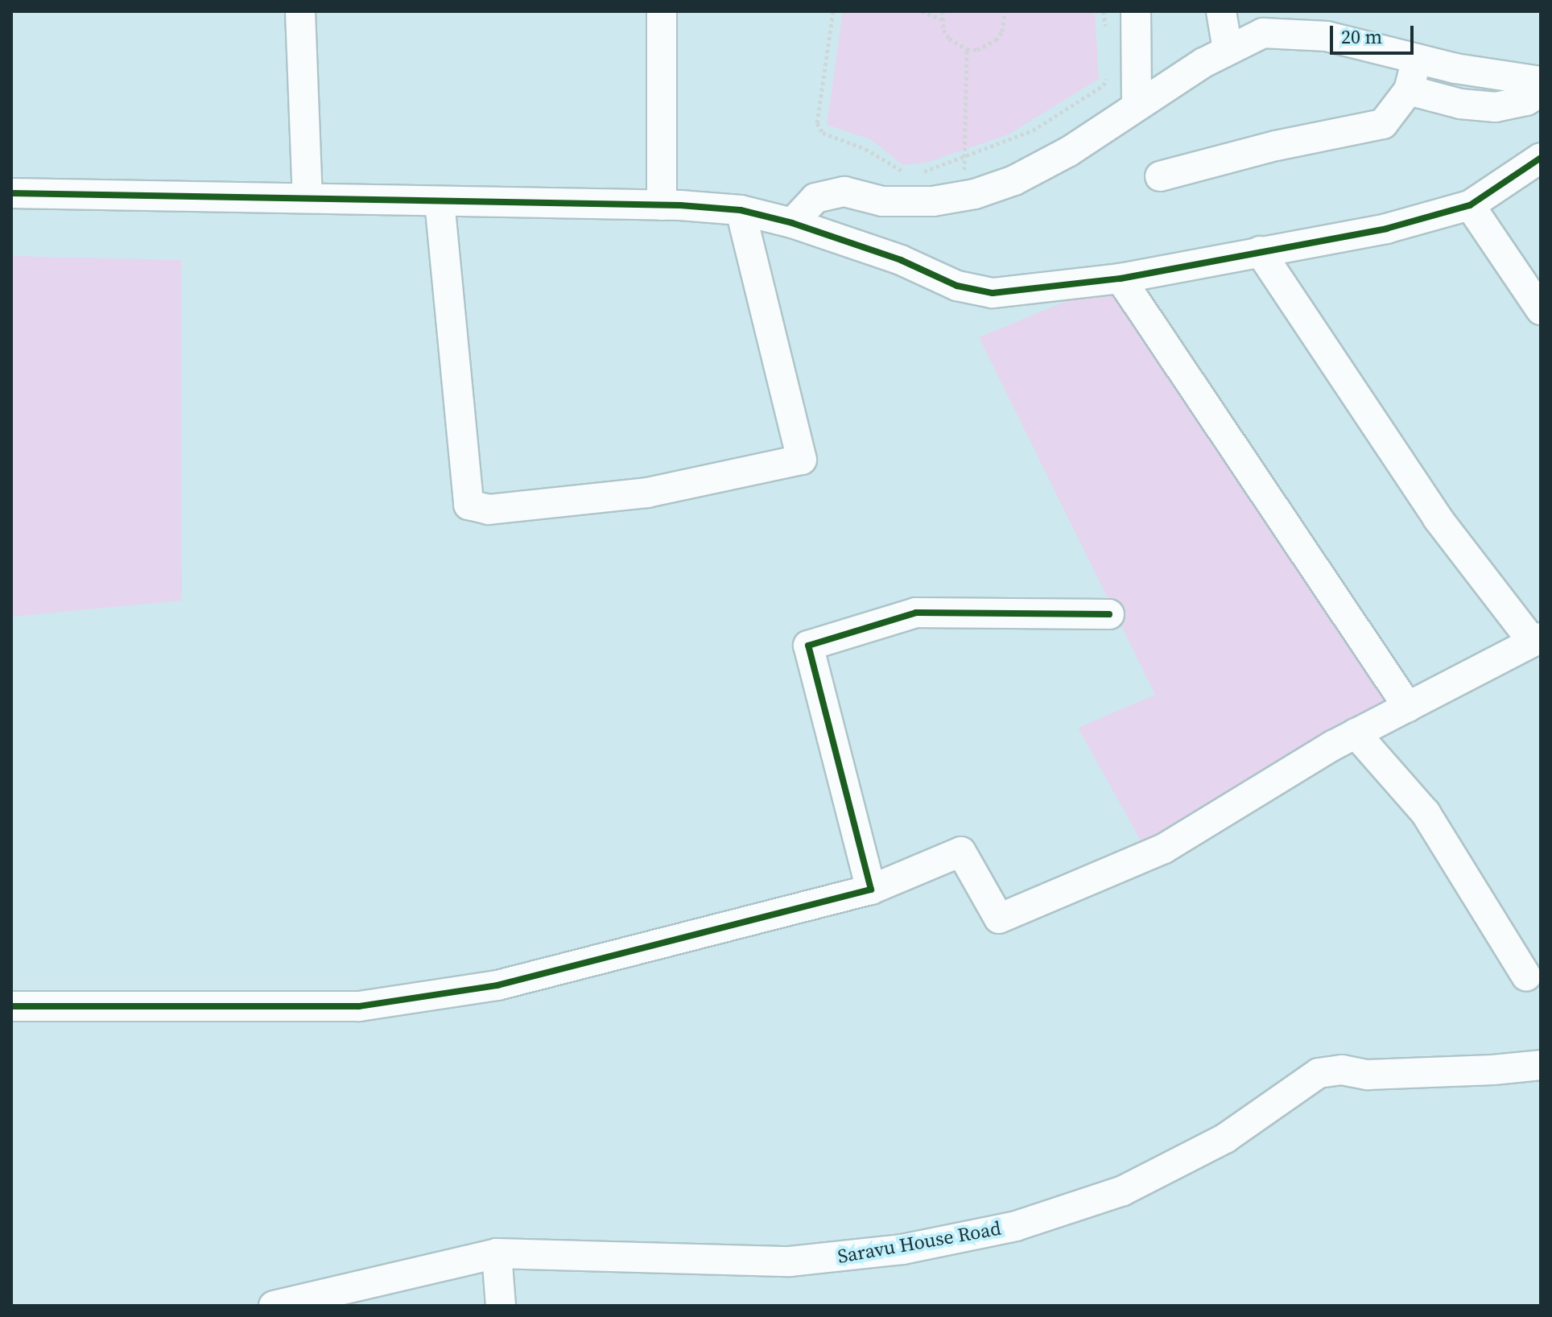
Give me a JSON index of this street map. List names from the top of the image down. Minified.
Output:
{"streets":{"street":["Saravu House Road"]},"scale_bar":"20 m"}
